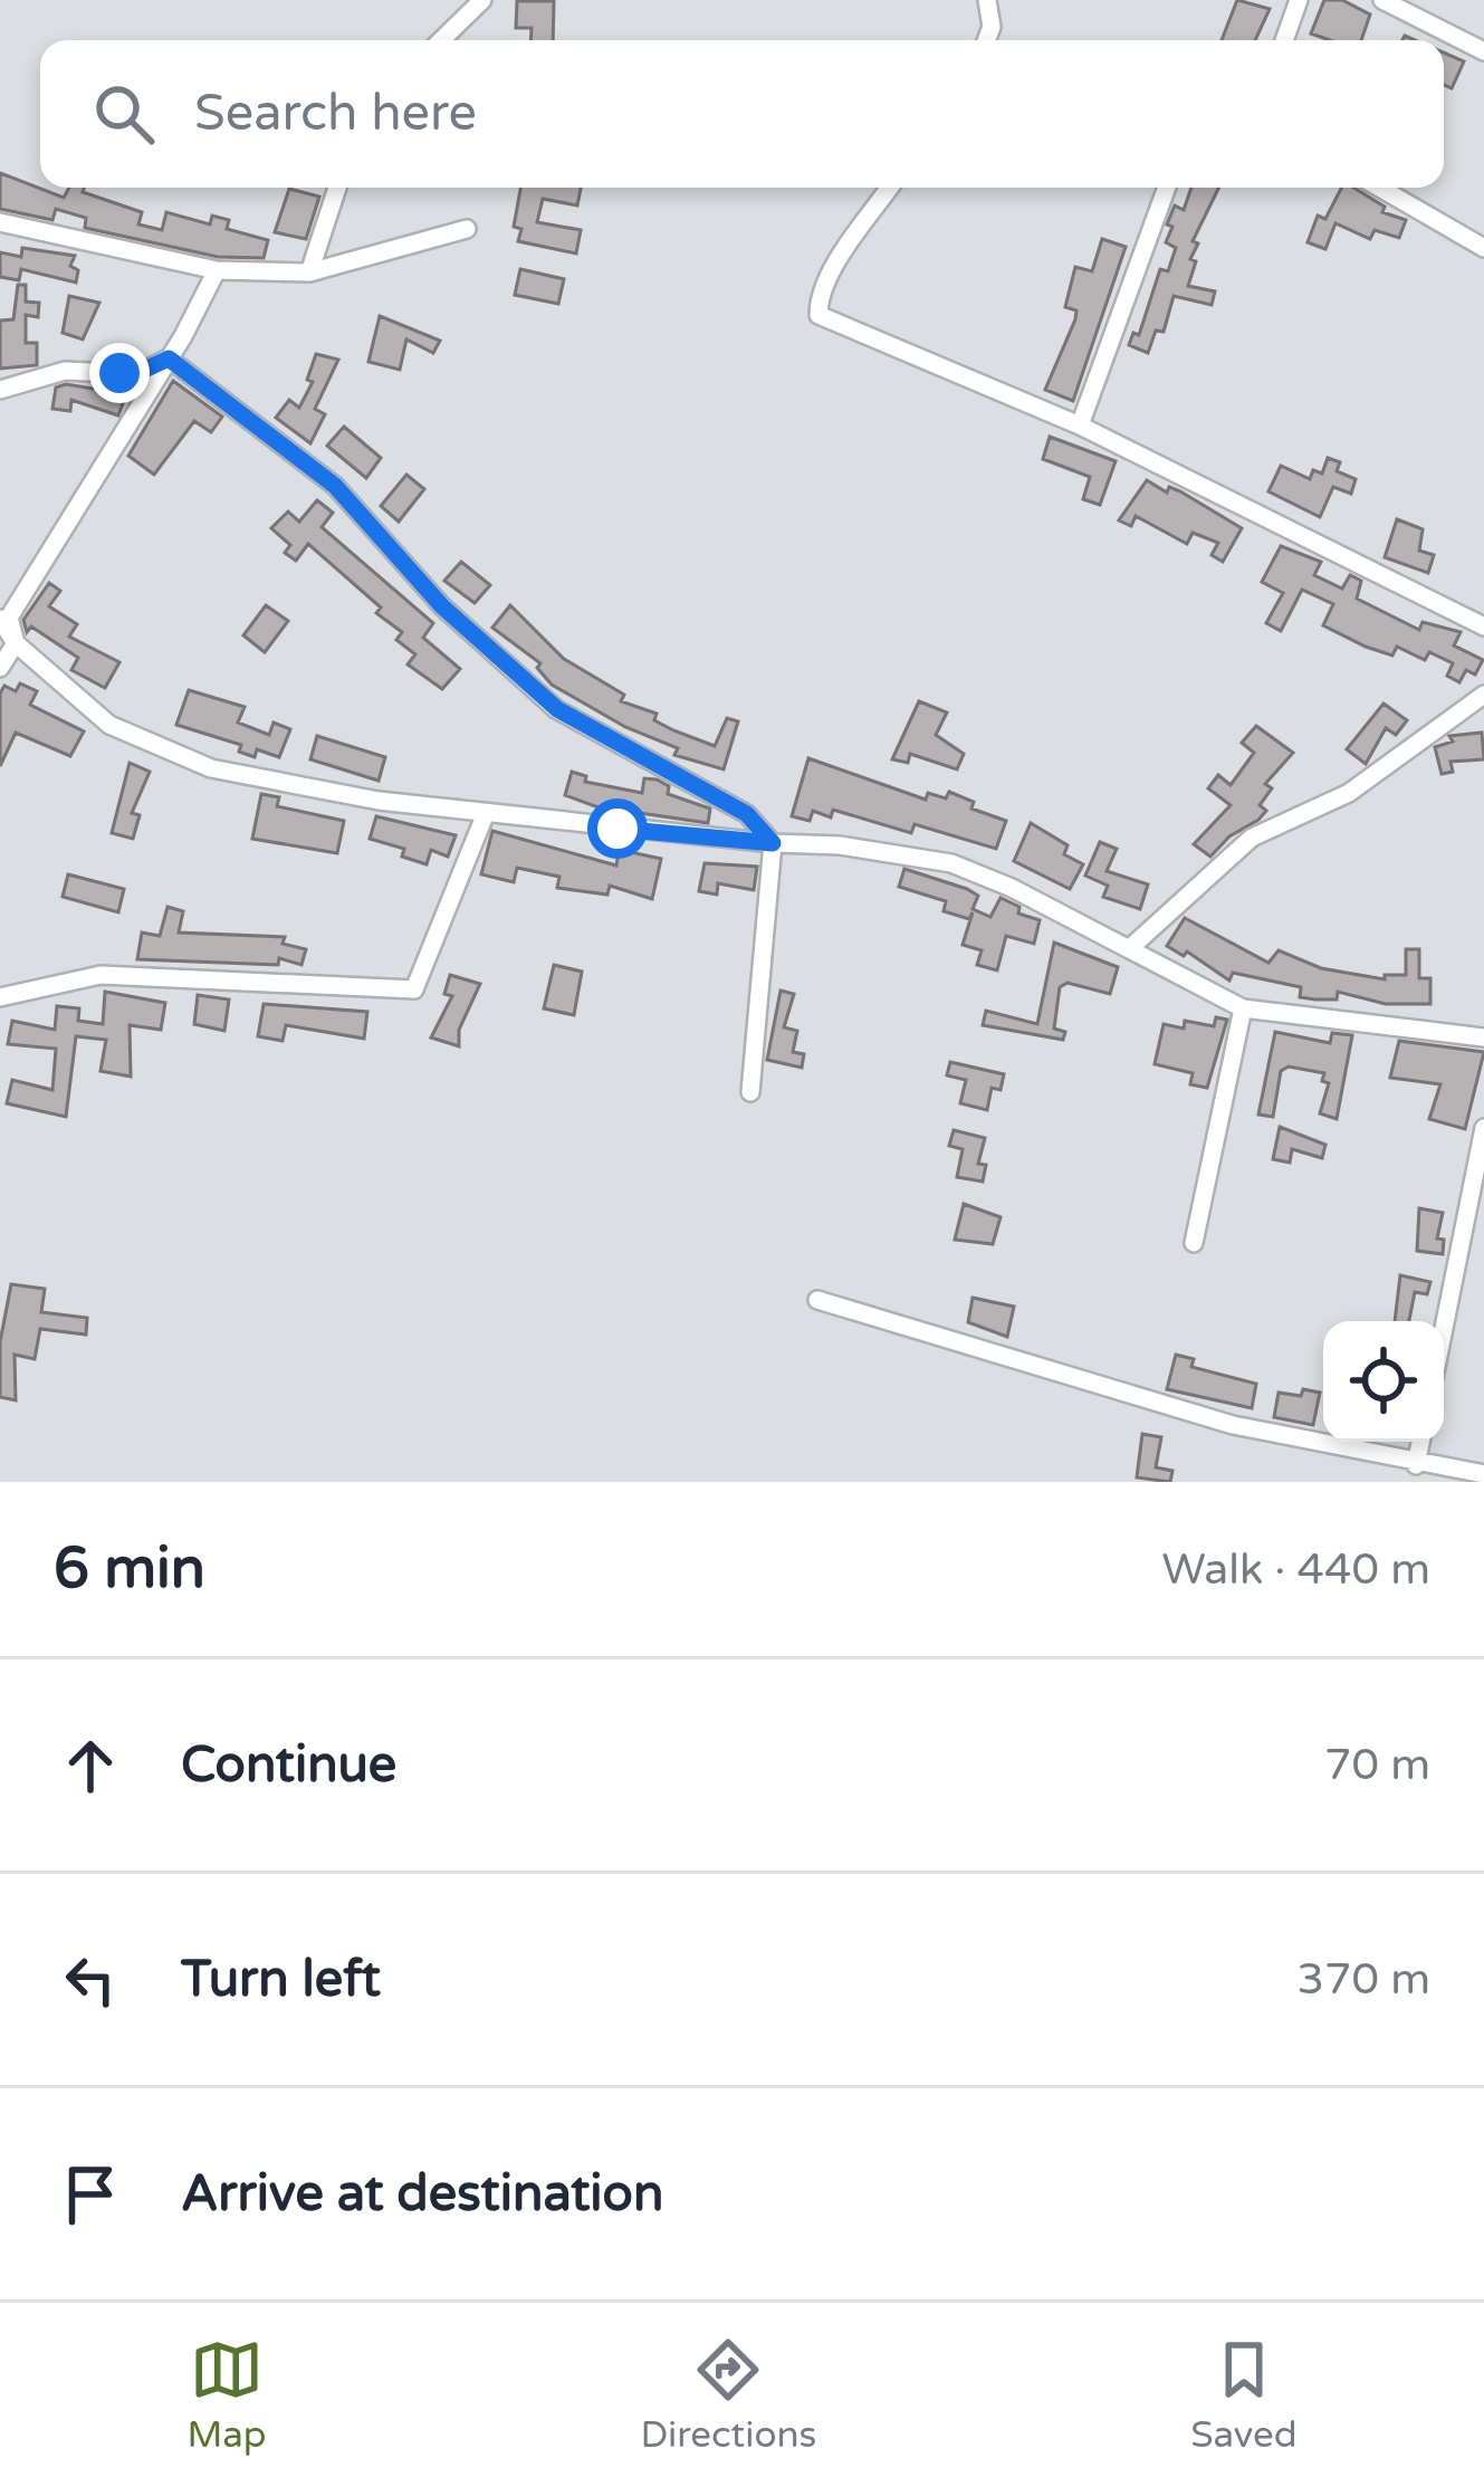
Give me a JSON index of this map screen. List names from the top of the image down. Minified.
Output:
{"page":{"search":"Search here","heading":["6 min","Walk · 440 m"],"list":[["Continue","70 m"],["Turn left","370 m"],"Arrive at destination"],"nav":["Map","Directions","Saved"]}}
